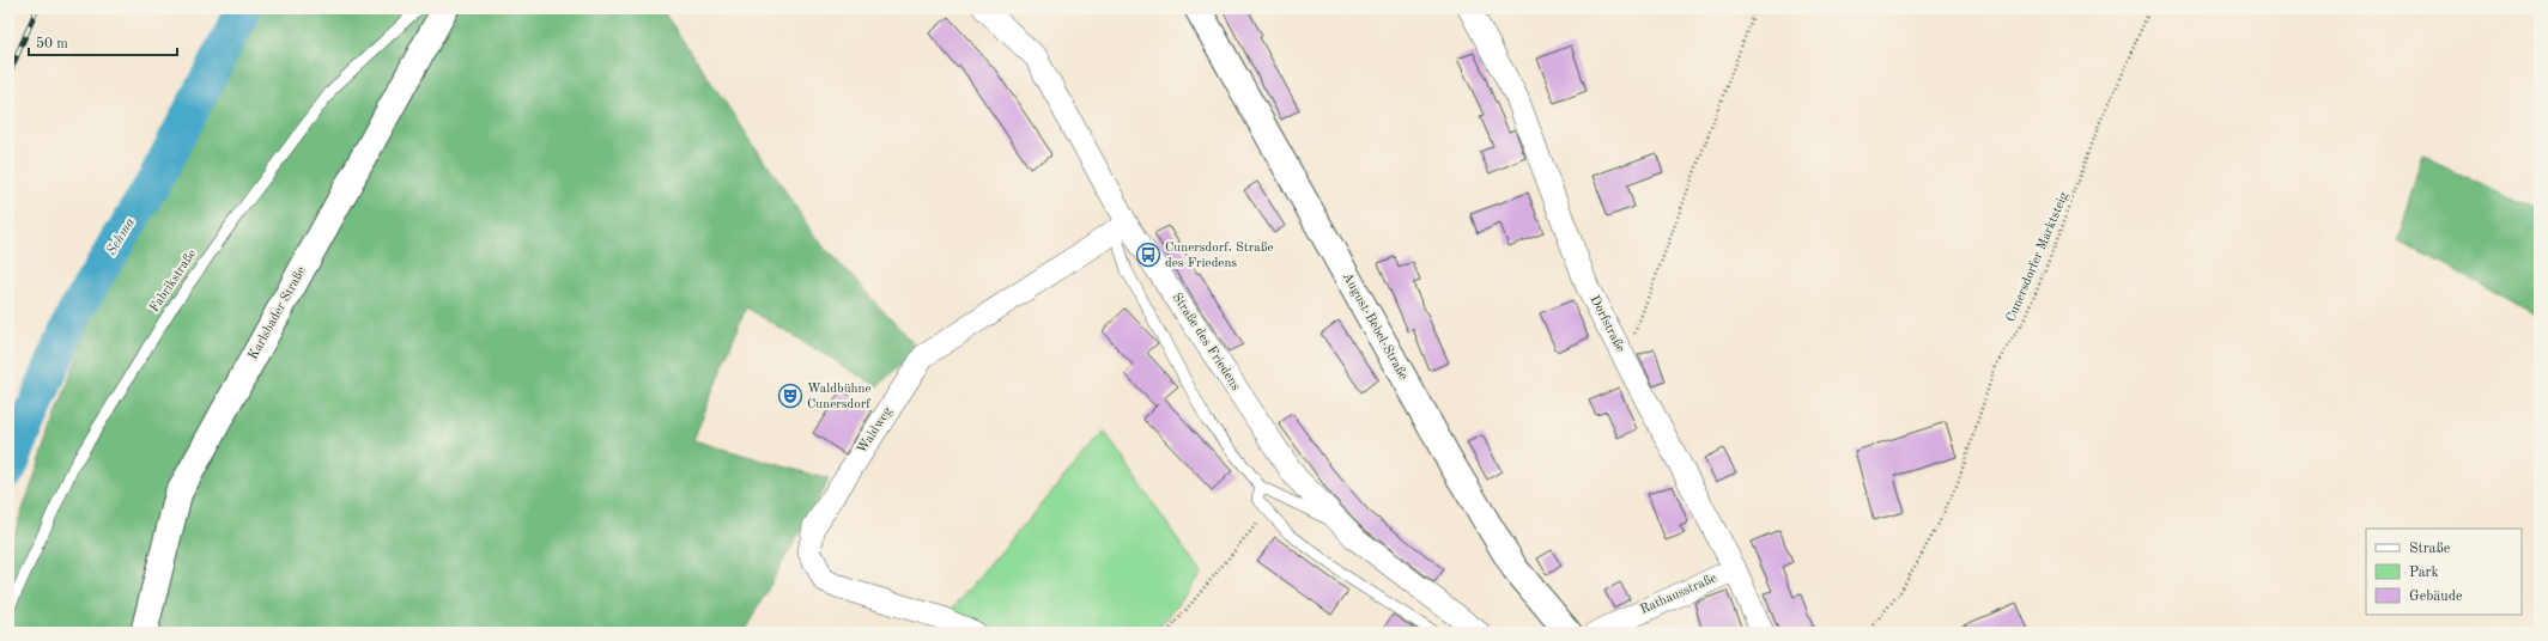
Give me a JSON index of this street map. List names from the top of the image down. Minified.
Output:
{"streets":{"main road":["Karlsbader Straße","August-Bebel-Straße"],"street":["Dorfstraße","Straße des Friedens","Waldweg","Rathausstraße"],"lane":["Fabrikstraße"],"path":["Cunersdorfer Marktsteig"]},"crossings":[["Dorfstraße","Rathausstraße"],["Straße des Friedens","Waldweg"]],"water":["Sehma"],"places":{"bus stop":["Cunersdorf, Straße des Friedens"],"theatre":["Waldbühne Cunersdorf"]},"legend":["Straße","Park","Gebäude"],"scale_bar":"50 m"}
